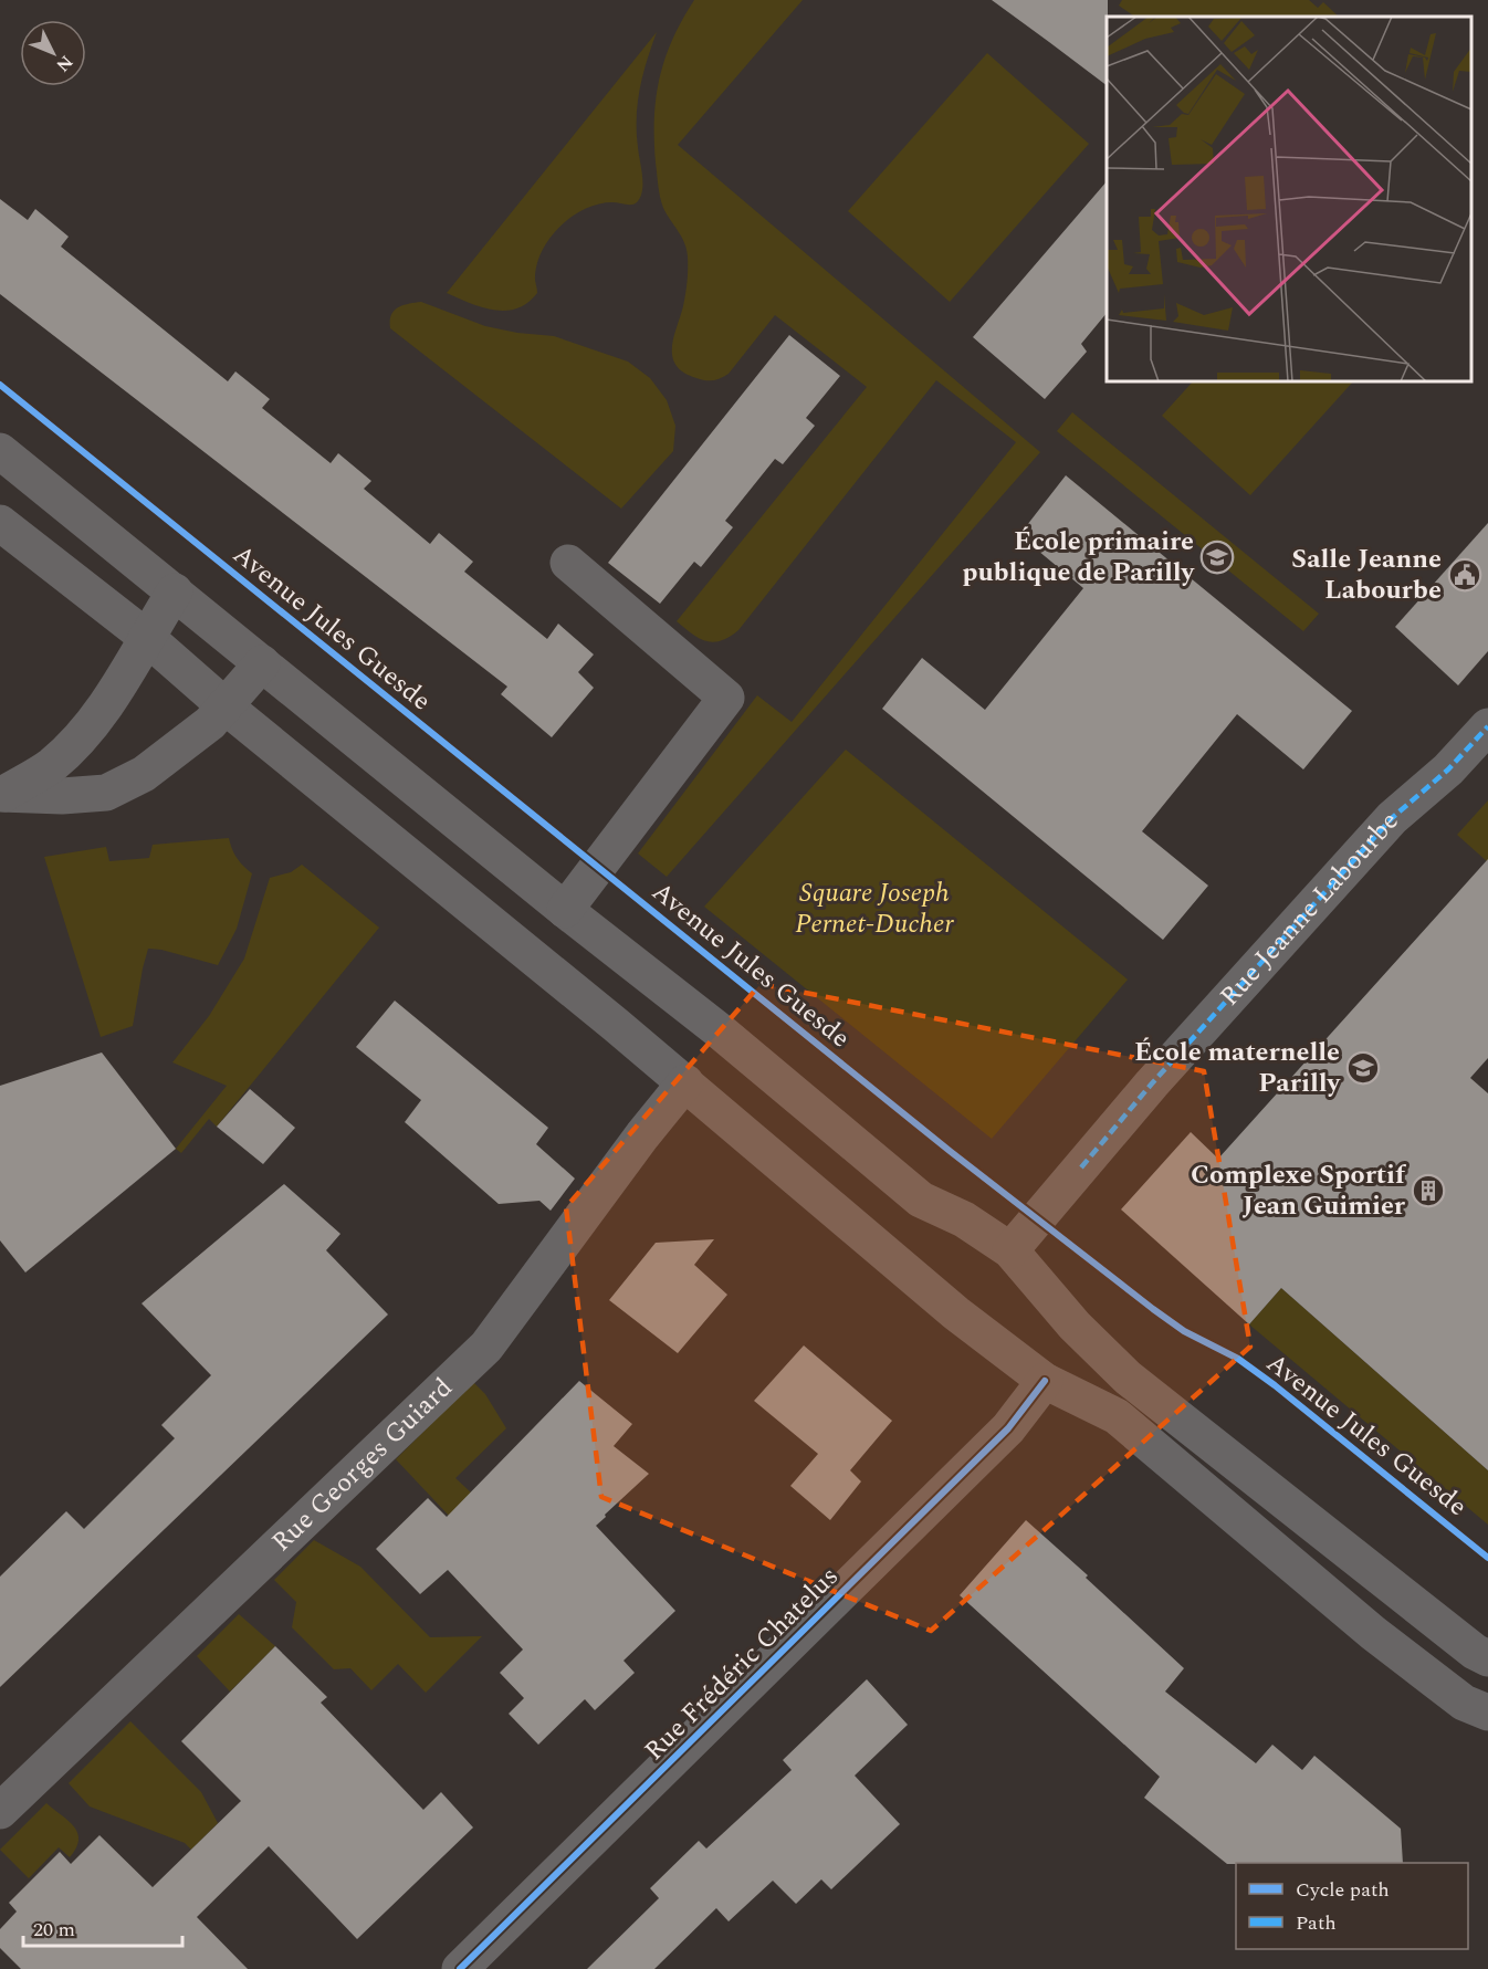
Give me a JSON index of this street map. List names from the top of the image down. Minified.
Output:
{"streets":{"street":["Rue Jeanne Labourbe","Rue Georges Guiard","Rue Frédéric Chatelus"],"cycle path":["Avenue Jules Guesde"]},"parks":["Square Joseph Pernet-Ducher"],"places":{"school or university":["École primaire publique de Parilly","École maternelle Parilly"],"public building":["Salle Jeanne Labourbe"],"building":["Complexe Sportif Jean Guimier"]},"legend":["Cycle path","Path"],"scale_bar":"20 m","north":"bottom right"}
